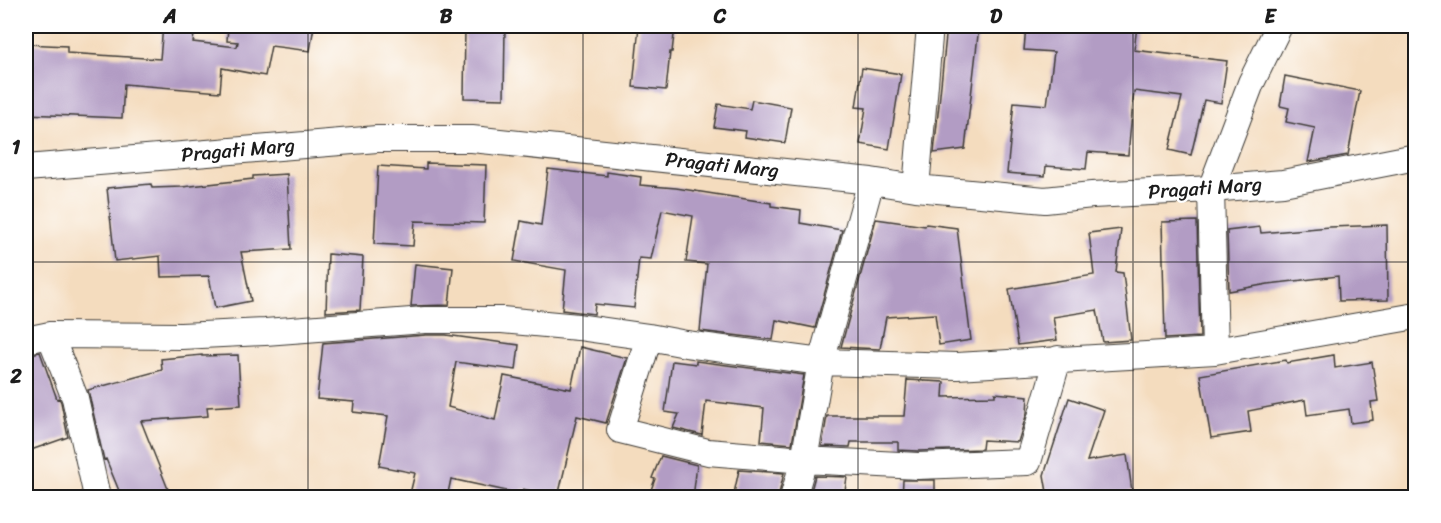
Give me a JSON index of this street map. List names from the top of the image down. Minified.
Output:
{"streets":{"street":["Pragati Marg"]},"grid":{"columns":["A","B","C","D","E"],"rows":["1","2"]}}
